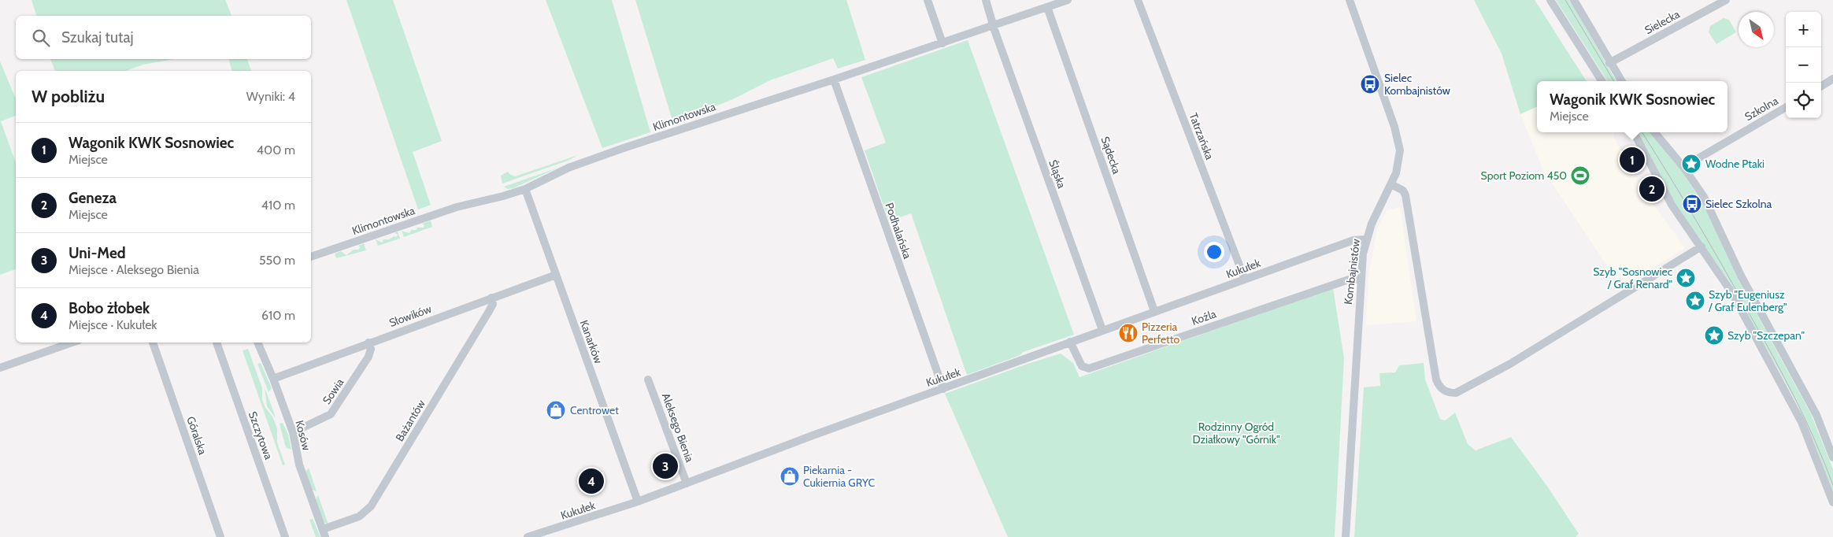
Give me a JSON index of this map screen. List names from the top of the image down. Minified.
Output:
{"streets":{"street":["Sielecka","Szkolna","Klimontowska","Tatrzańska","Sądecka","Śląska","Podhalańska","Kukułek","Kombajnistów","Słowików","Koźla","Kanarków","Sowia","Bażantów","Aleksego Bienia","Góralska","Szczytowa","Kosów"]},"crossings":[["Klimontowska","Sądecka"],["Klimontowska","Śląska"],["Klimontowska","Podhalańska"],["Klimontowska","Kanarków"],["Tatrzańska","Kukułek"],["Sądecka","Kukułek"],["Śląska","Kukułek"],["Podhalańska","Kukułek"],["Kukułek","Kombajnistów"],["Kukułek","Koźla"],["Kukułek","Kanarków"],["Kukułek","Aleksego Bienia"],["Kombajnistów","Koźla"],["Słowików","Kanarków"],["Słowików","Sowia"],["Słowików","Bażantów"],["Słowików","Kosów"],["Sowia","Kosów"],["Bażantów","Kosów"]],"parks":["Rodzinny Ogród Działkowy \"Górnik\""],"places":{"bus stop":["Sielec Kombajnistów","Sielec Szkolna"],"place":["Wodne Ptaki","Szyb \"Sosnowiec / Graf Renard\"","Szyb \"Eugeniusz / Graf Eulenberg\"","Szyb \"Szczepan\""],"sports":["Sport Poziom 450"],"restaurant":["Pizzeria Perfetto"],"shop":["Centrowet","Piekarnia - Cukiernia GRYC"]},"north":"bottom right","page":{"map_buttons":["+","−"],"search":"Szukaj tutaj","heading":["W pobliżu","Wyniki: 4"],"popup":["Wagonik KWK Sosnowiec","Miejsce"],"list":[{"mark":"1","name":"Wagonik KWK Sosnowiec","note":"Miejsce","value":"400 m"},{"mark":"2","name":"Geneza","note":"Miejsce","value":"410 m"},{"mark":"3","name":"Uni-Med","note":"Miejsce · Aleksego Bienia","value":"550 m"},{"mark":"4","name":"Bobo żłobek","note":"Miejsce · Kukułek","value":"610 m"}],"pins":["1","2","3","4"]}}
